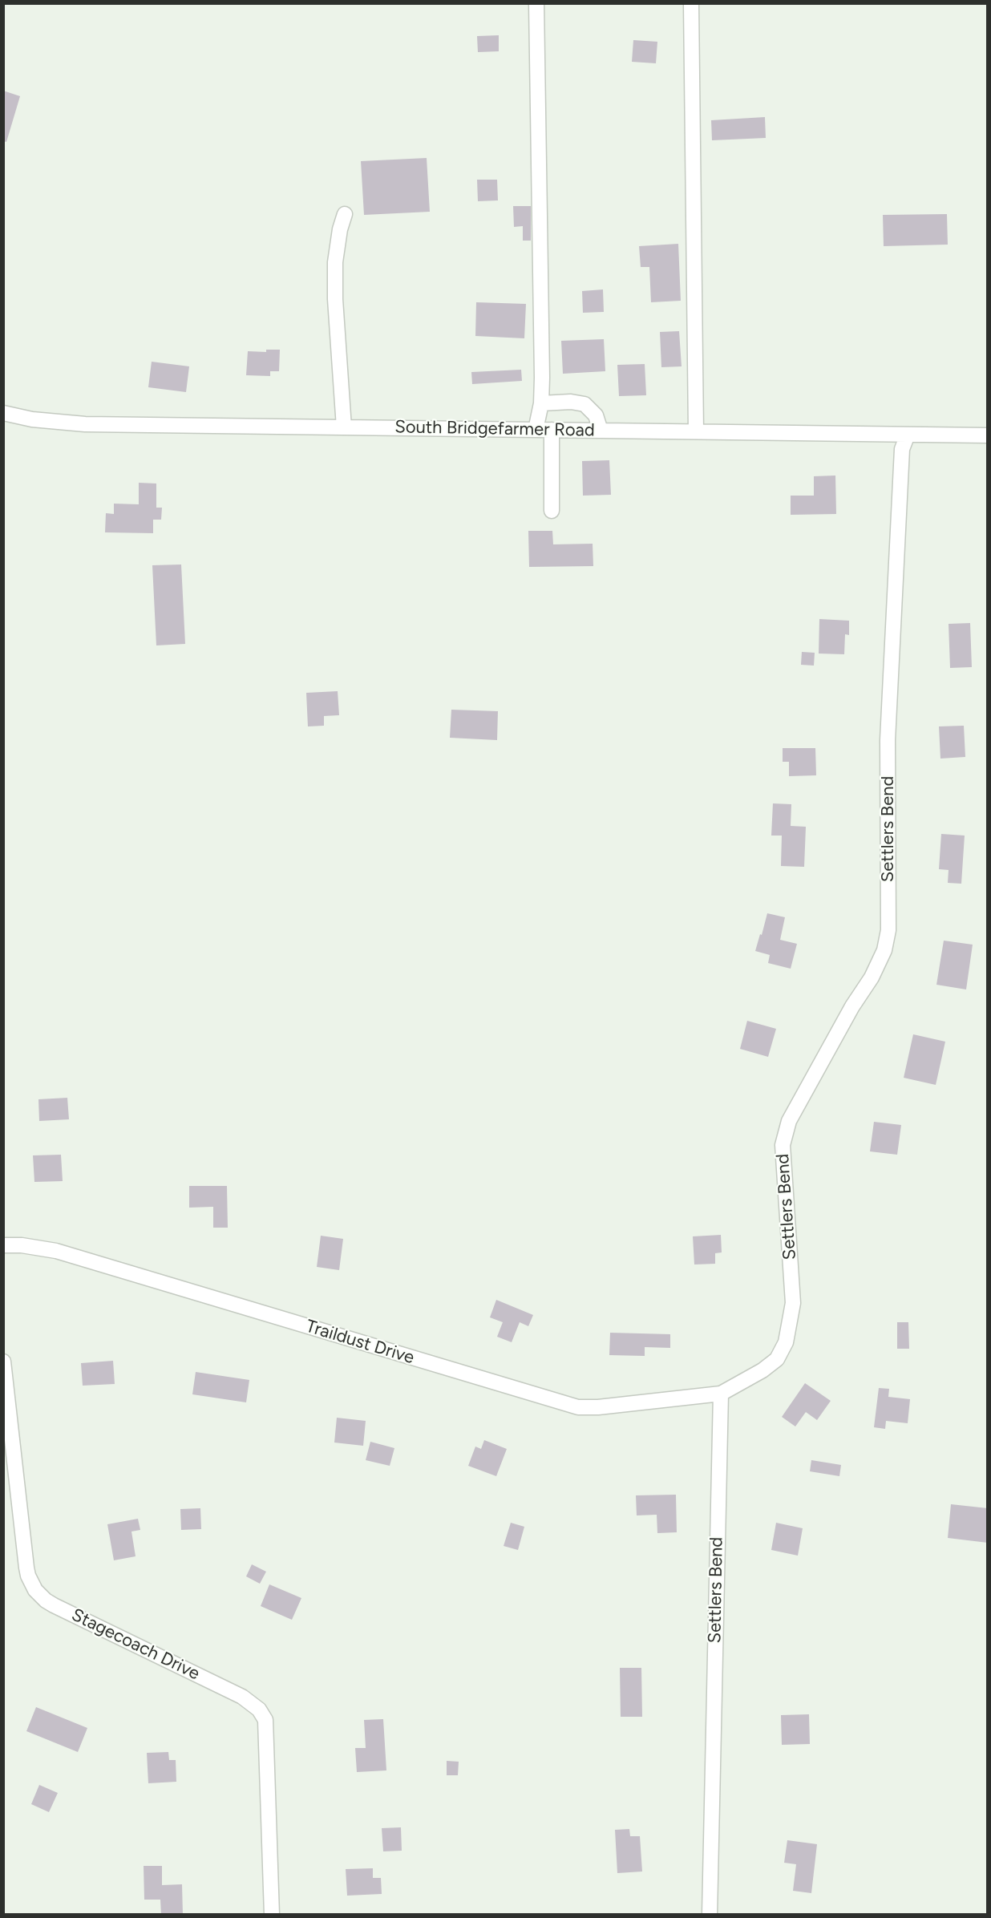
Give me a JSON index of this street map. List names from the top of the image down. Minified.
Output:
{"streets":{"street":["South Bridgefarmer Road","Settlers Bend","Traildust Drive","Stagecoach Drive"]},"crossings":[["South Bridgefarmer Road","Settlers Bend"],["Settlers Bend","Traildust Drive"]]}
